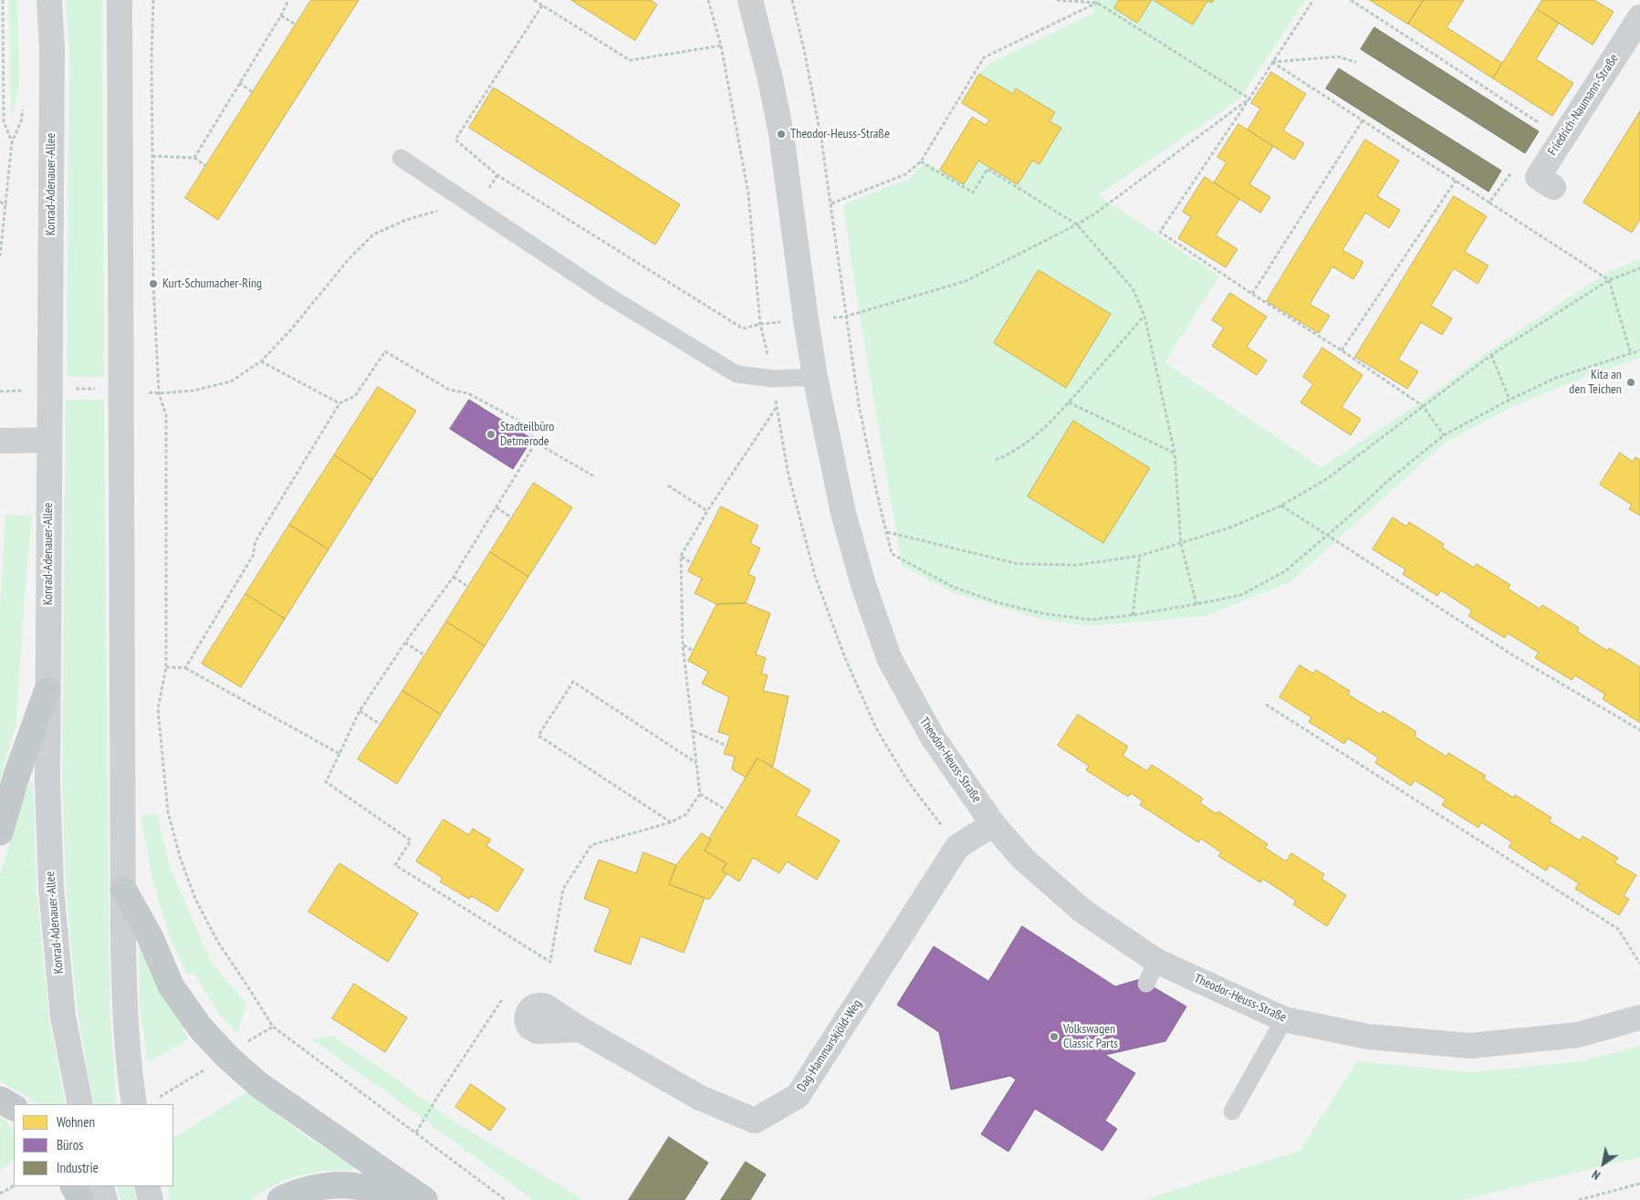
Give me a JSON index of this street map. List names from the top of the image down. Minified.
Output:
{"streets":{"street":["Friedrich-Naumann-Straße","Konrad-Adenauer-Allee","Theodor-Heuss-Straße","Dag-Hammarskjöld-Weg"]},"crossings":[["Theodor-Heuss-Straße","Dag-Hammarskjöld-Weg"]],"places":["Theodor-Heuss-Straße","Kurt-Schumacher-Ring","Kita an den Teichen","Stadteilbüro Detmerode","Volkswagen Classic Parts"],"legend":["Wohnen","Büros","Industrie"],"north":"bottom left"}
